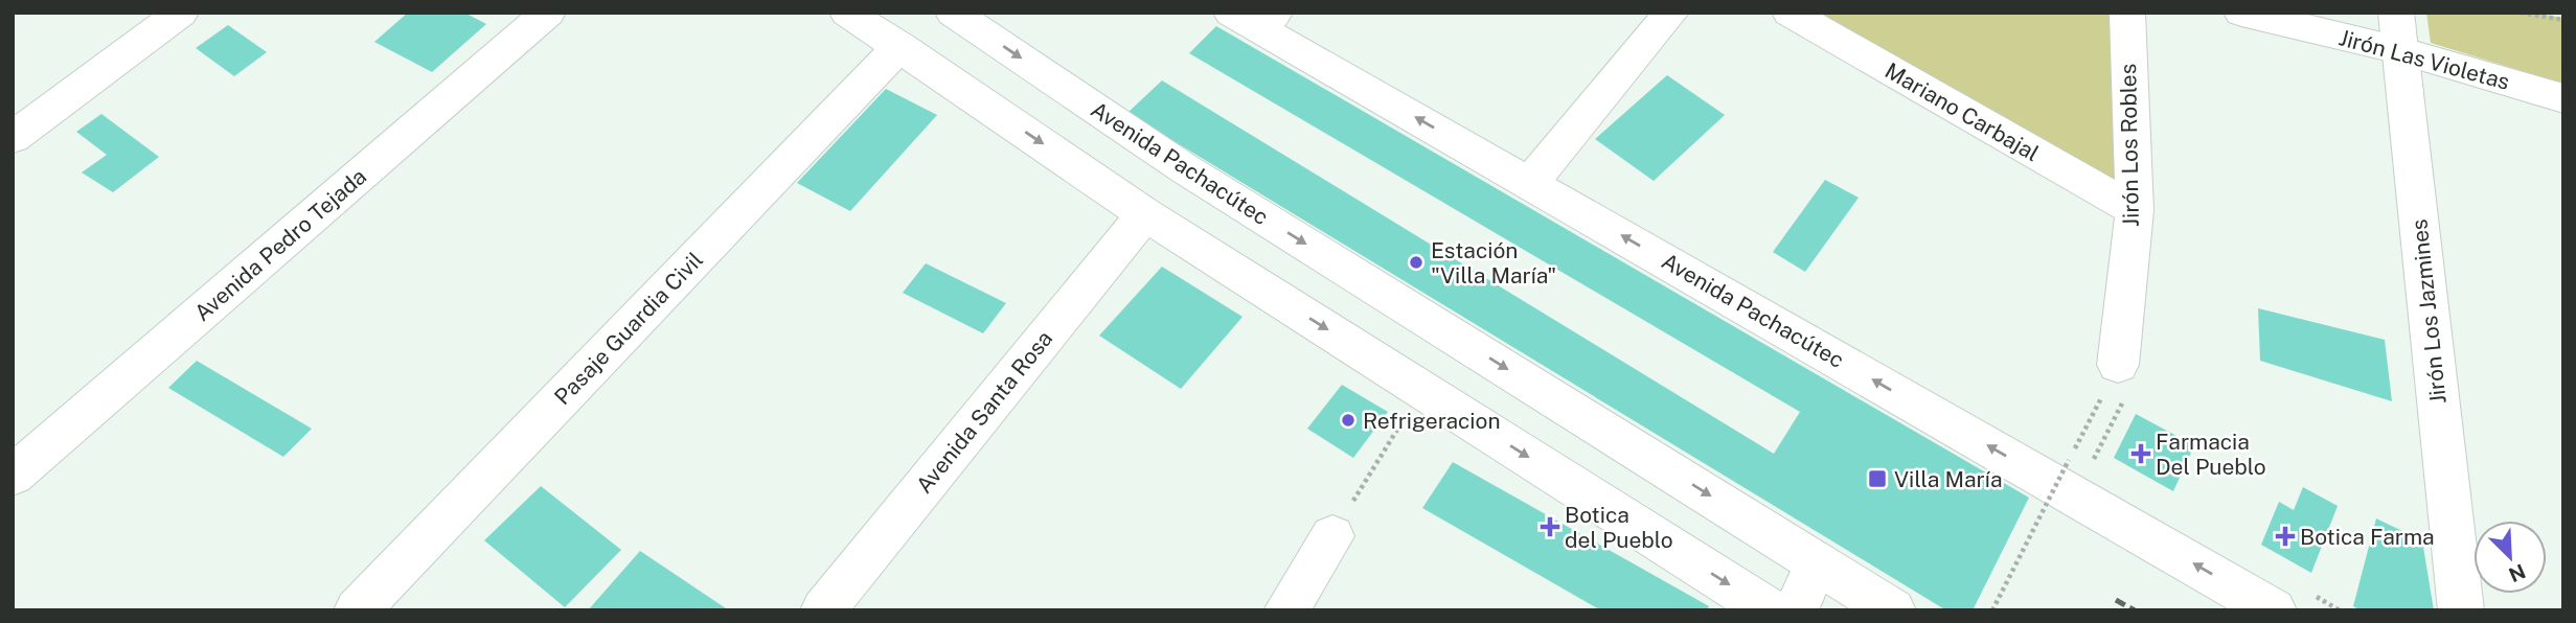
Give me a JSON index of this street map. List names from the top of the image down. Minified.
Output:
{"streets":{"street":["Jirón Las Violetas","Mariano Carbajal","Jirón Los Robles","Avenida Pachacútec","Avenida Pedro Tejada","Jirón Los Jazmines","Pasaje Guardia Civil","Avenida Santa Rosa"]},"crossings":[["Jirón Las Violetas","Jirón Los Jazmines"],["Mariano Carbajal","Jirón Los Robles"]],"places":{"other":["Estación \"Villa María\"","Refrigeracion"],"health":["Farmacia Del Pueblo","Botica del Pueblo","Botica Farma"],"transit":["Villa María"]},"north":"bottom right"}
